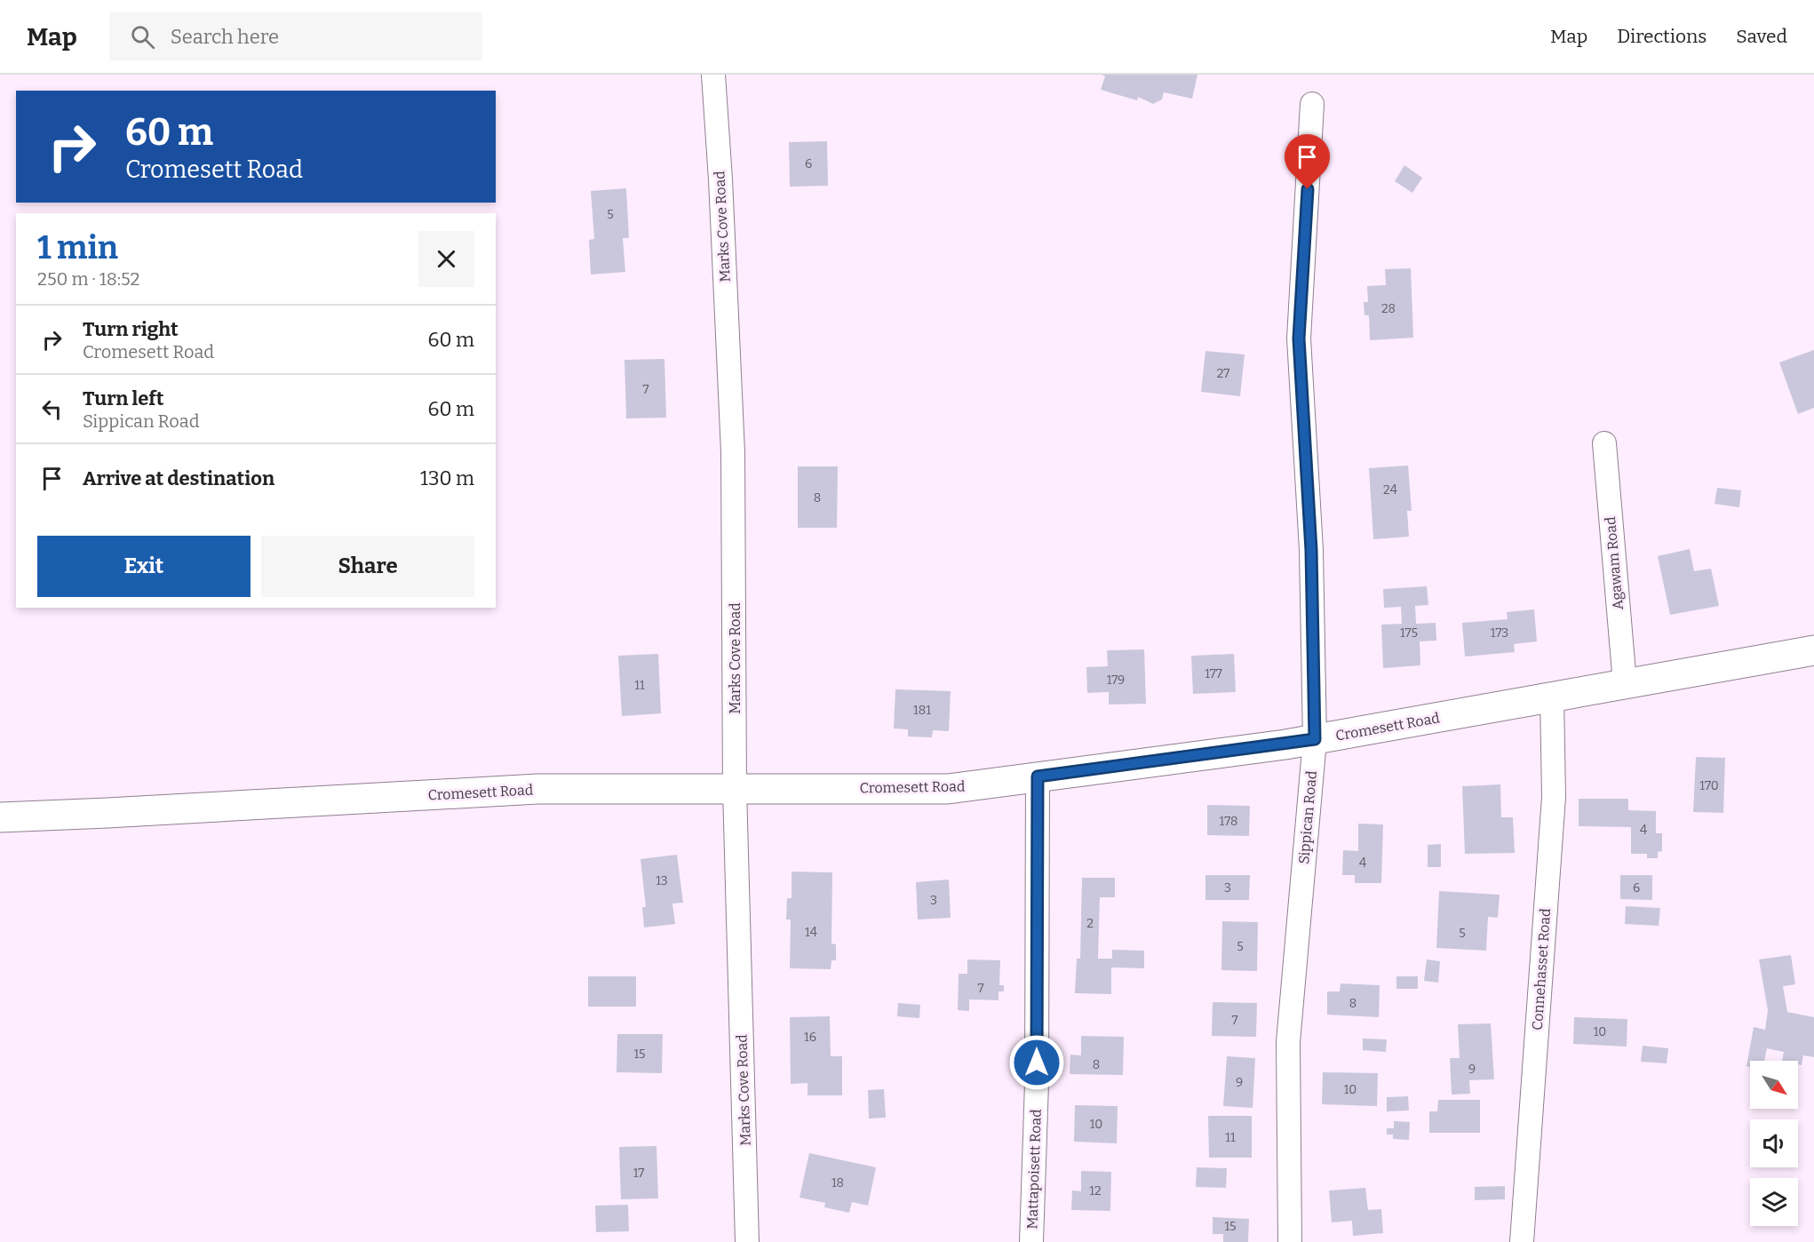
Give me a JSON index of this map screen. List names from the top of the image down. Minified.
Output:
{"streets":{"street":["Marks Cove Road","Agawam Road","Cromesett Road","Sippican Road","Connehasset Road","Mattapoisett Road"]},"crossings":[["Marks Cove Road","Cromesett Road"],["Agawam Road","Cromesett Road"],["Cromesett Road","Sippican Road"],["Cromesett Road","Connehasset Road"],["Cromesett Road","Mattapoisett Road"]],"house_numbers":["6","5","28","27","7","24","8","175","173","177","179","11","181","170","178","4","4","13","3","6","3","2","14","5","5","7","8","7","10","16","15","8","9","9","10","10","11","17","18","12","15"],"north":"bottom right","page":{"header":"Map","search":"Search here","nav":["Map","Directions","Saved"],"turn":["60 m","Cromesett Road"],"heading":["1 min","250 m · 18:52"],"list":[{"name":"Turn right","note":"Cromesett Road","value":"60 m"},{"name":"Turn left","note":"Sippican Road","value":"60 m"},{"name":"Arrive at destination","value":"130 m"}],"buttons":["Exit","Share"]}}
